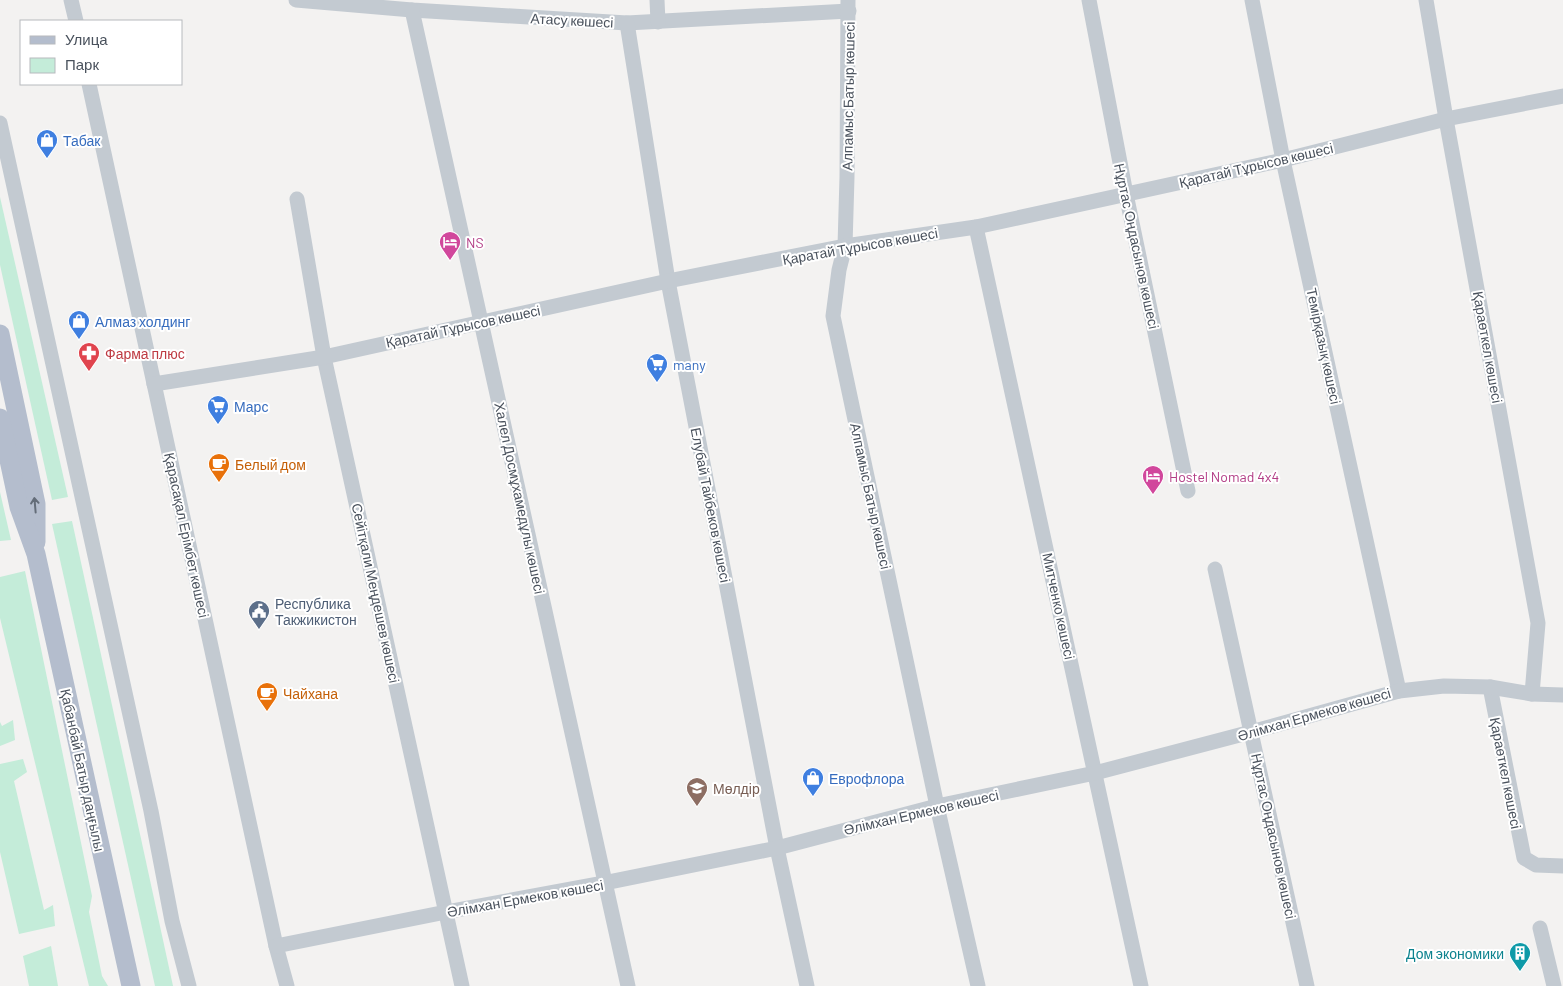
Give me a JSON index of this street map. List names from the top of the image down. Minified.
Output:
{"streets":{"main road":["Қабанбай Батыр даңғылы"],"street":["Атасу көшесі","Алпамыс Батыр көшесі","Қаратай Тұрысов көшесі","Нұртас Оңдасынов көшесі","Темірқазық көшесі","Қараөткел көшесі","Халел Досмұхамедұлы көшесі","Елубай Тайбеков көшесі","Қарасақал Ерімбет көшесі","Сейітқали Меңдешев көшесі","Митченко көшесі","Әлімхан Ермеков көшесі"]},"crossings":[["Атасу көшесі","Алпамыс Батыр көшесі"],["Атасу көшесі","Халел Досмұхамедұлы көшесі"],["Атасу көшесі","Елубай Тайбеков көшесі"],["Алпамыс Батыр көшесі","Қаратай Тұрысов көшесі"],["Алпамыс Батыр көшесі","Әлімхан Ермеков көшесі"],["Қаратай Тұрысов көшесі","Нұртас Оңдасынов көшесі"],["Қаратай Тұрысов көшесі","Темірқазық көшесі"],["Қаратай Тұрысов көшесі","Қараөткел көшесі"],["Қаратай Тұрысов көшесі","Халел Досмұхамедұлы көшесі"],["Қаратай Тұрысов көшесі","Елубай Тайбеков көшесі"],["Қаратай Тұрысов көшесі","Қарасақал Ерімбет көшесі"],["Қаратай Тұрысов көшесі","Сейітқали Меңдешев көшесі"],["Қаратай Тұрысов көшесі","Митченко көшесі"],["Нұртас Оңдасынов көшесі","Әлімхан Ермеков көшесі"],["Темірқазық көшесі","Әлімхан Ермеков көшесі"],["Қараөткел көшесі","Әлімхан Ермеков көшесі"],["Халел Досмұхамедұлы көшесі","Әлімхан Ермеков көшесі"],["Елубай Тайбеков көшесі","Әлімхан Ермеков көшесі"],["Қарасақал Ерімбет көшесі","Әлімхан Ермеков көшесі"],["Сейітқали Меңдешев көшесі","Әлімхан Ермеков көшесі"],["Митченко көшесі","Әлімхан Ермеков көшесі"]],"places":{"shop":["Табак","Алмаз холдинг","Еврофлора"],"hotel":["NS","Hostel Nomad 4x4"],"pharmacy":["Фарма плюс"],"supermarket":["many","Марс"],"cafe":["Белый дом","Чайхана"],"public building":["Республика Такжикистон"],"school or university":["Мөлдір"],"building":["Дом экономики"]},"legend":["Улица","Парк"]}
